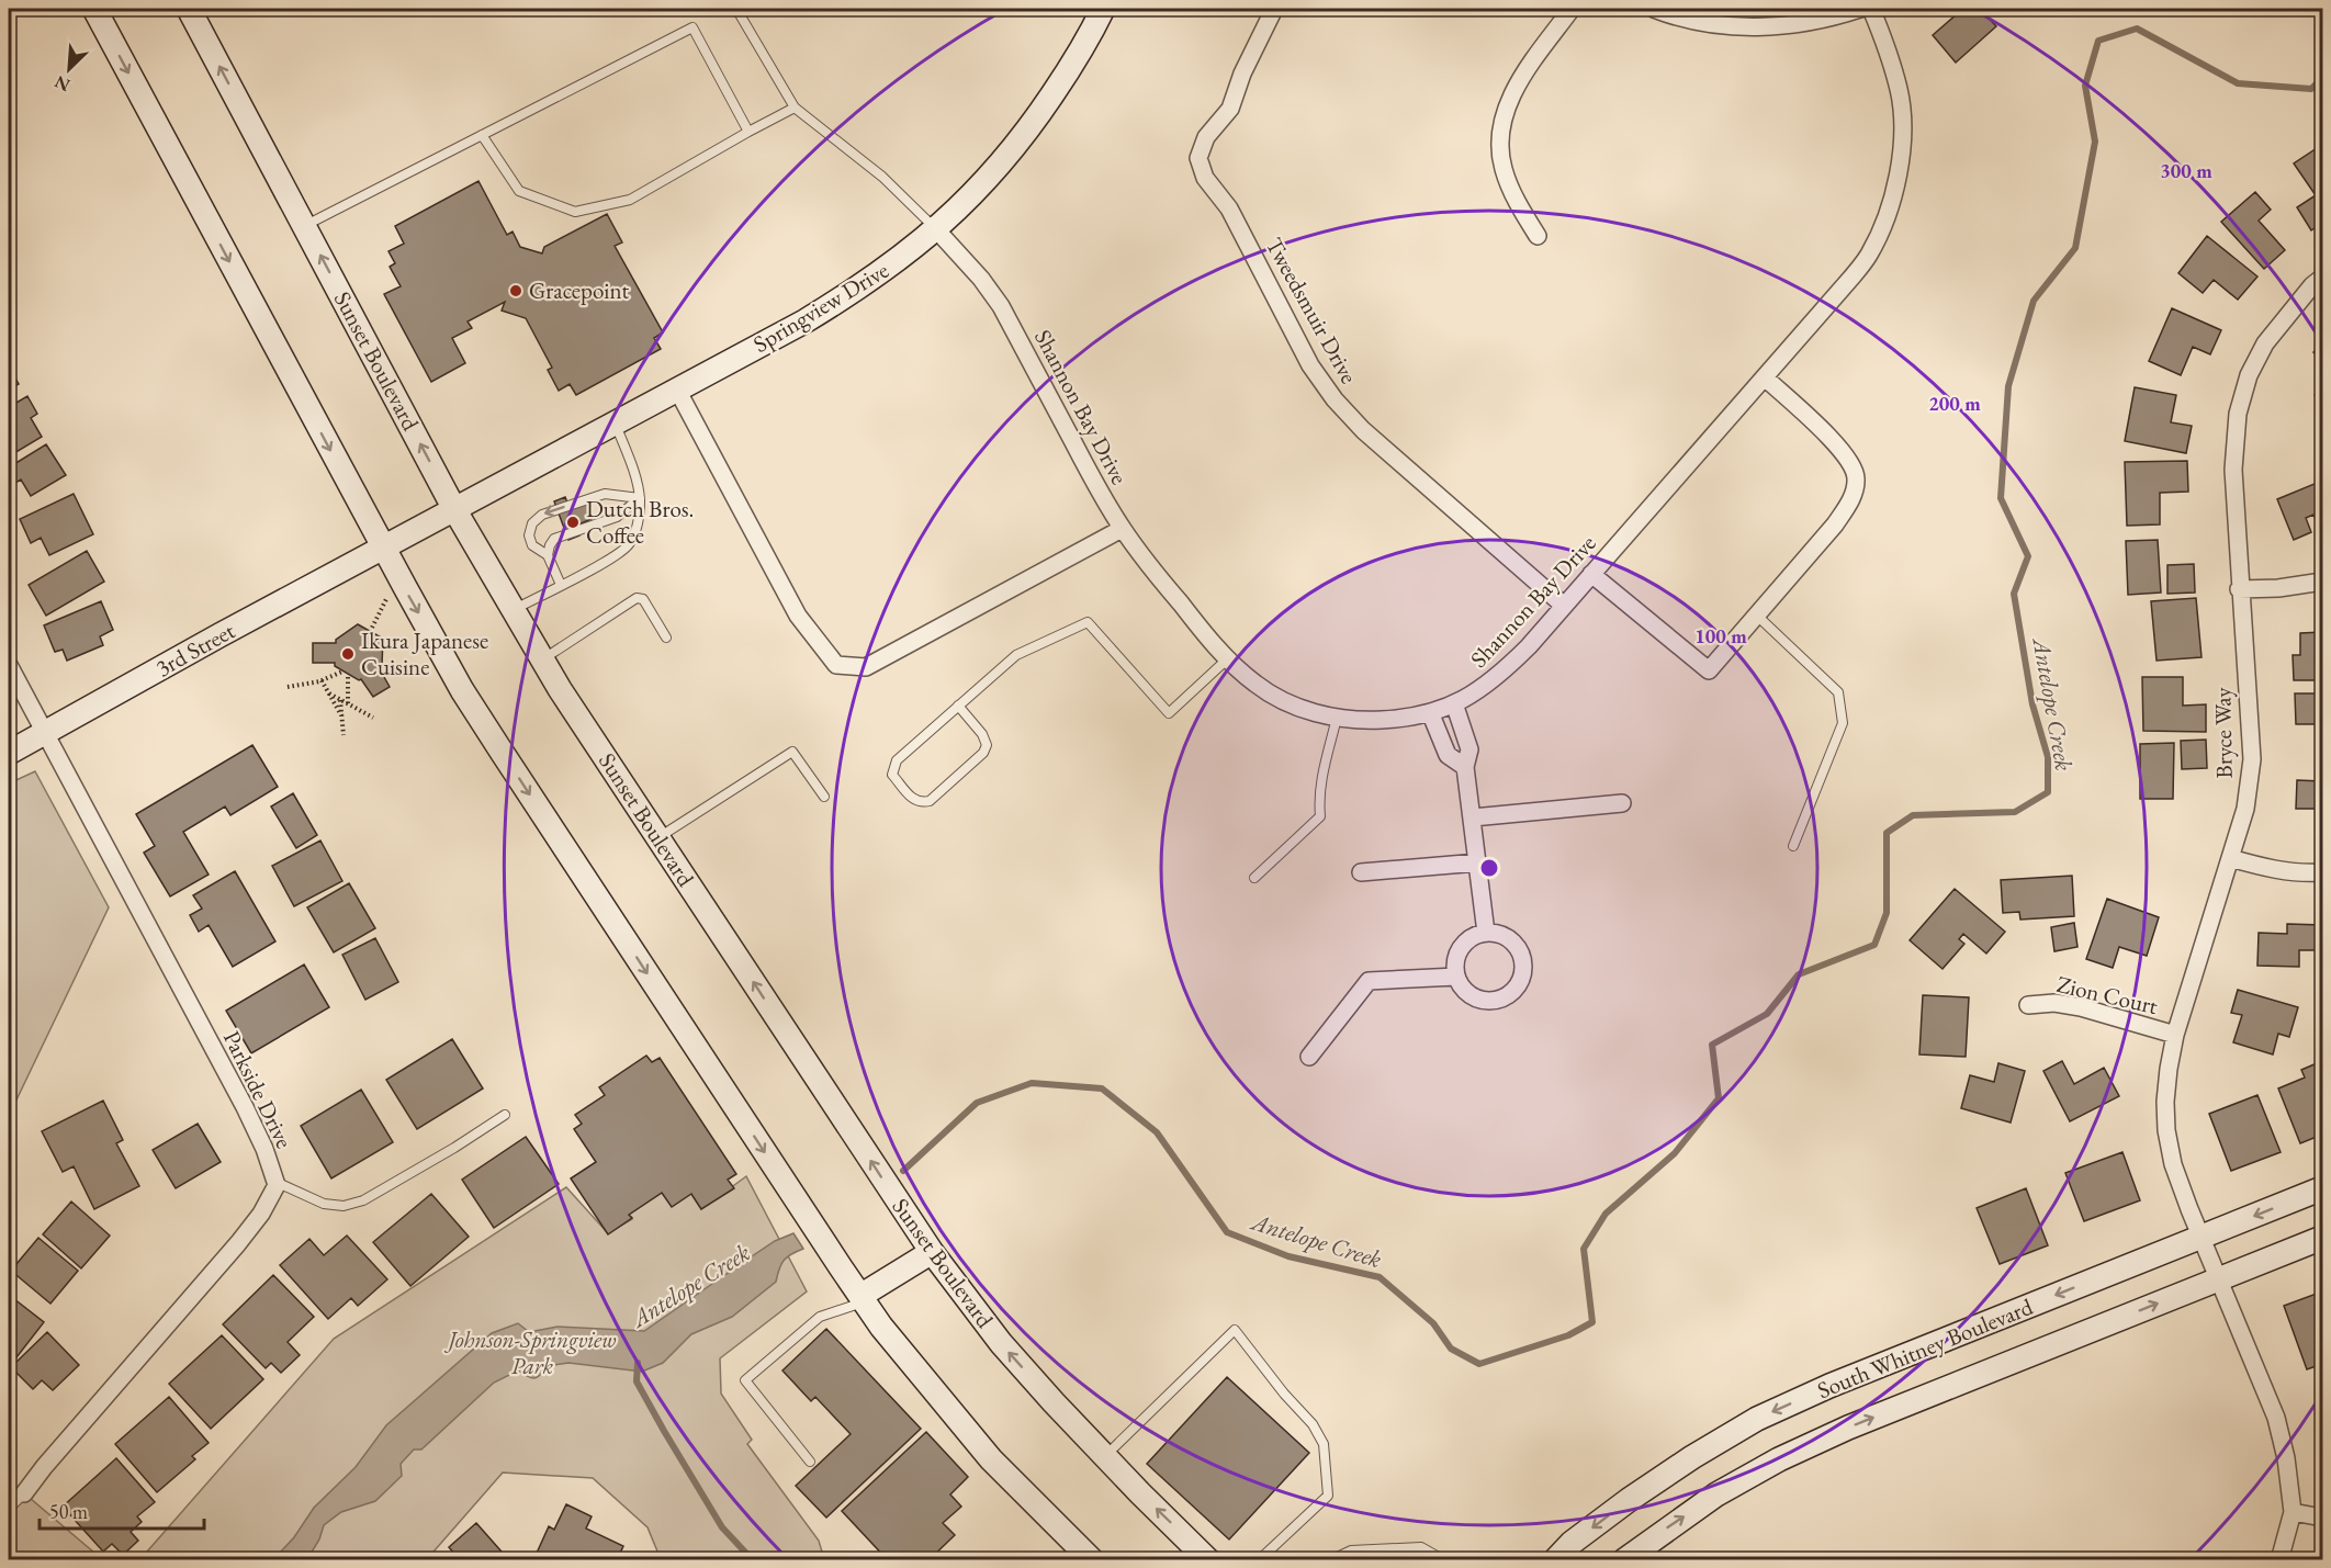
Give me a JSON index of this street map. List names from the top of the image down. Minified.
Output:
{"streets":{"main road":["Springview Drive","Sunset Boulevard","3rd Street","South Whitney Boulevard"],"street":["Tweedsmuir Drive","Shannon Bay Drive","Bryce Way","Zion Court","Parkside Drive"]},"crossings":[["Springview Drive","Sunset Boulevard"],["Springview Drive","Shannon Bay Drive"],["Springview Drive","3rd Street"],["Tweedsmuir Drive","Shannon Bay Drive"],["Sunset Boulevard","3rd Street"],["3rd Street","Parkside Drive"],["Bryce Way","Zion Court"],["Bryce Way","South Whitney Boulevard"]],"water":["Antelope Creek"],"parks":["Johnson-Springview Park"],"places":["Gracepoint","Dutch Bros. Coffee","Ikura Japanese Cuisine"],"scale_bar":"50 m","north":"bottom left","rings":["300 m","200 m","100 m"]}
